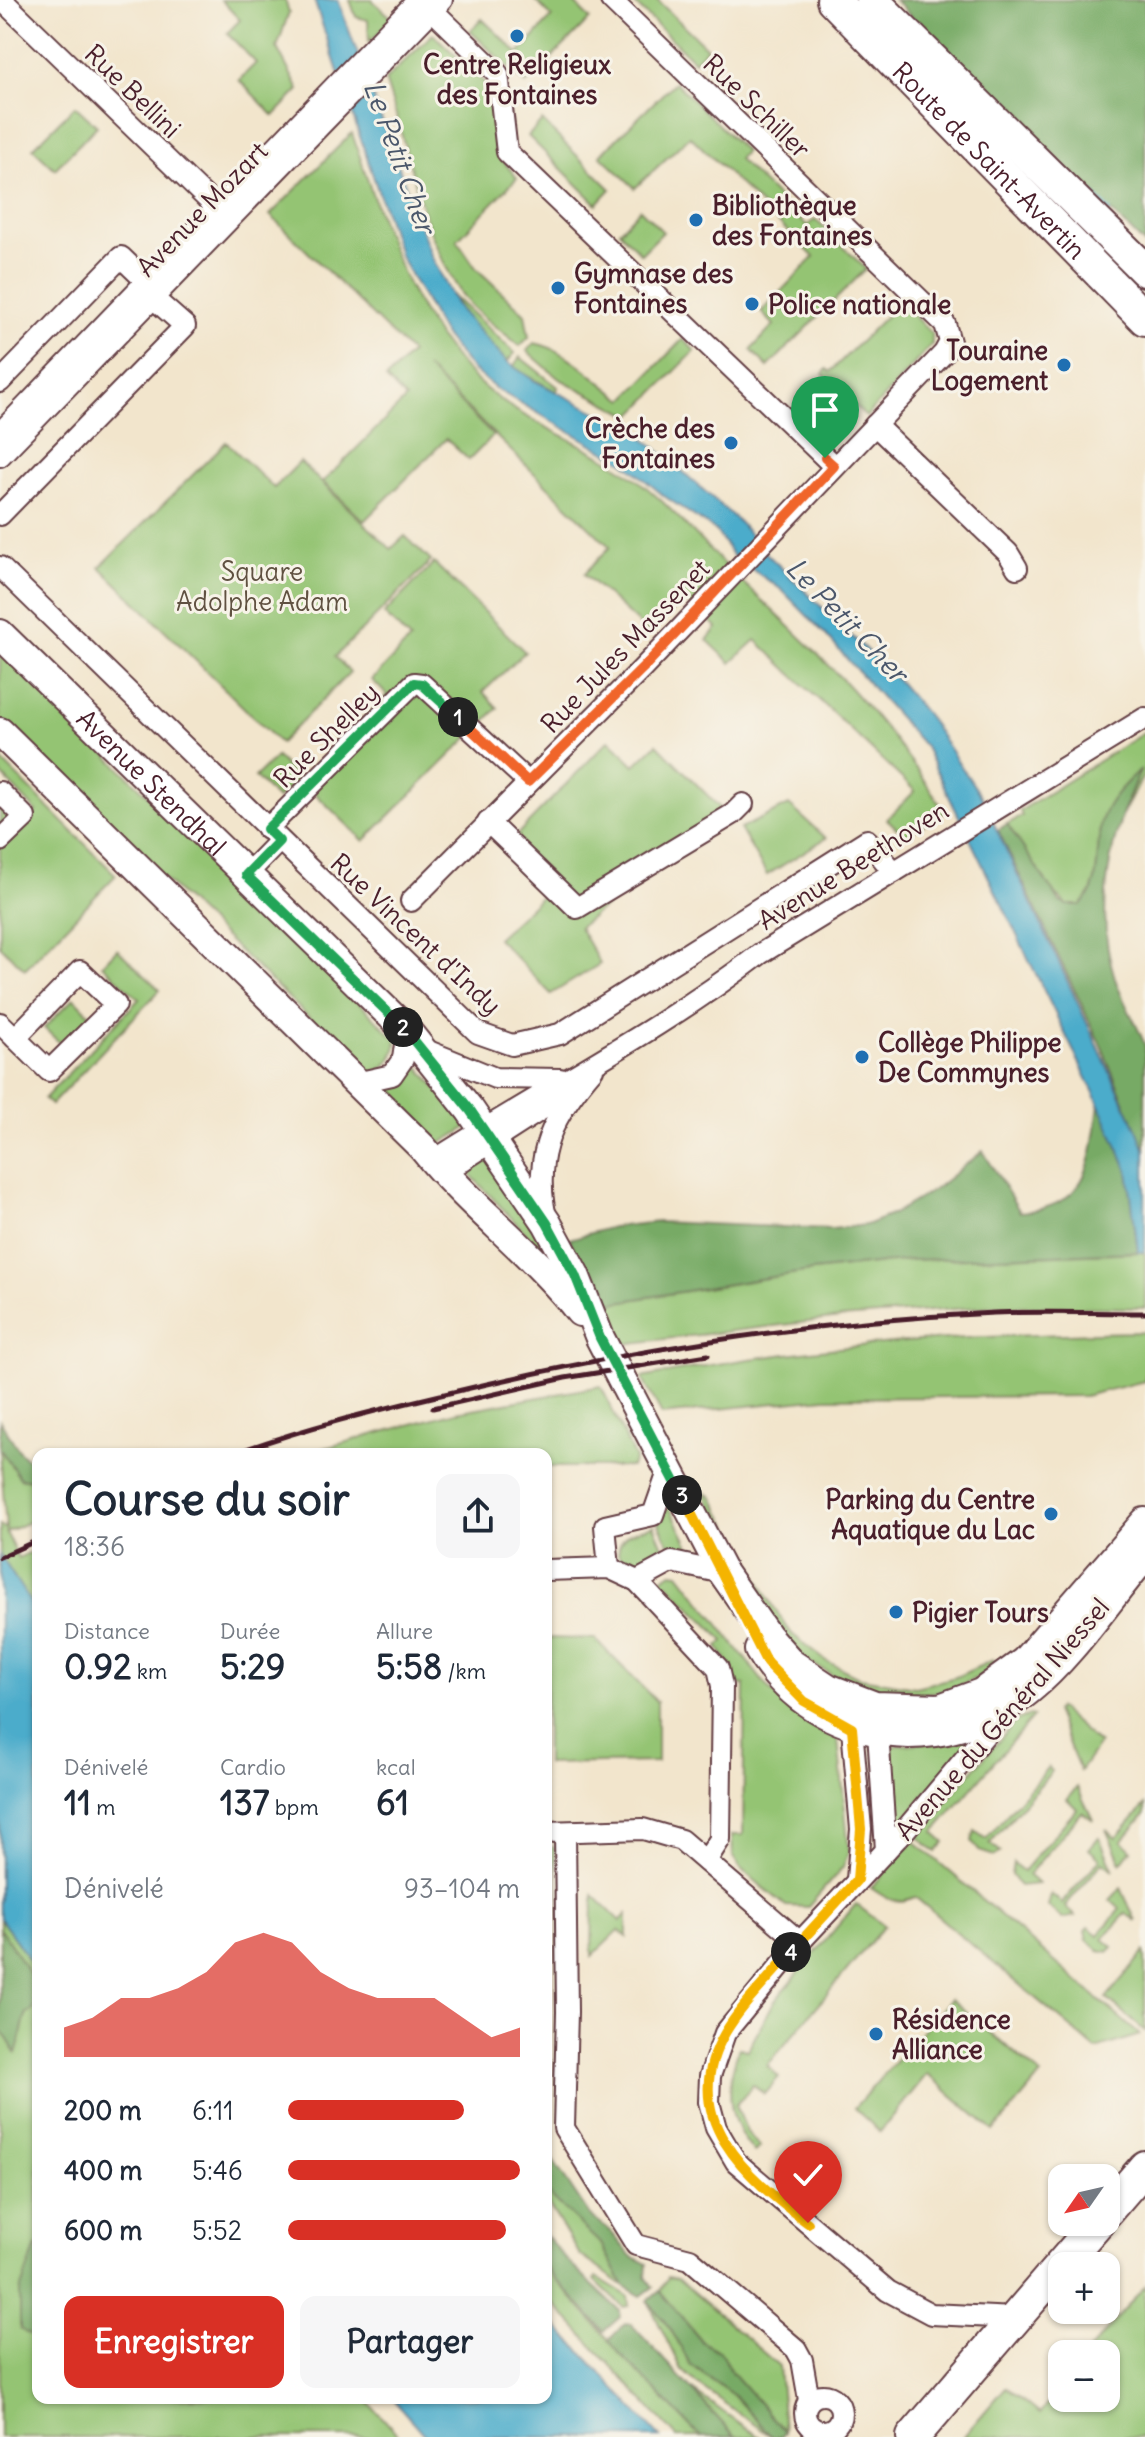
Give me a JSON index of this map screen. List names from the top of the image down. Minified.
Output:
{"streets":{"main road":["Route de Saint-Avertin"],"street":["Rue Bellini","Rue Schiller","Avenue Mozart","Rue Jules Massenet","Rue Shelley","Avenue Stendhal","Avenue Beethoven","Rue Vincent d'Indy","Avenue du Général Niessel"]},"crossings":[["Rue Bellini","Avenue Mozart"],["Rue Schiller","Rue Jules Massenet"],["Rue Jules Massenet","Rue Shelley"],["Rue Shelley","Rue Vincent d'Indy"],["Avenue Stendhal","Avenue Beethoven"],["Avenue Stendhal","Avenue du Général Niessel"],["Avenue Beethoven","Rue Vincent d'Indy"]],"water":["Le Petit Cher"],"parks":["Square Adolphe Adam"],"places":["Centre Religieux des Fontaines","Bibliothèque des Fontaines","Gymnase des Fontaines","Police nationale","Touraine Logement","Crèche des Fontaines","Collège Philippe De Commynes","Parking du Centre Aquatique du Lac","Pigier Tours","Résidence Alliance"],"north":"bottom left","page":{"pins":["1","2","3","4"],"heading":["Course du soir","18:36"],"stats":[["Distance","0.92 km"],["Durée","5:29"],["Allure","5:58 /km"],["Dénivelé","11 m"],["Cardio","137 bpm"],["kcal","61"]],"chart":["Dénivelé","93–104 m"],"list":[{"name":"200 m","note":"6:11"},{"name":"400 m","note":"5:46"},{"name":"600 m","note":"5:52"}],"map_buttons":["+","−"],"buttons":["Enregistrer","Partager"]}}
